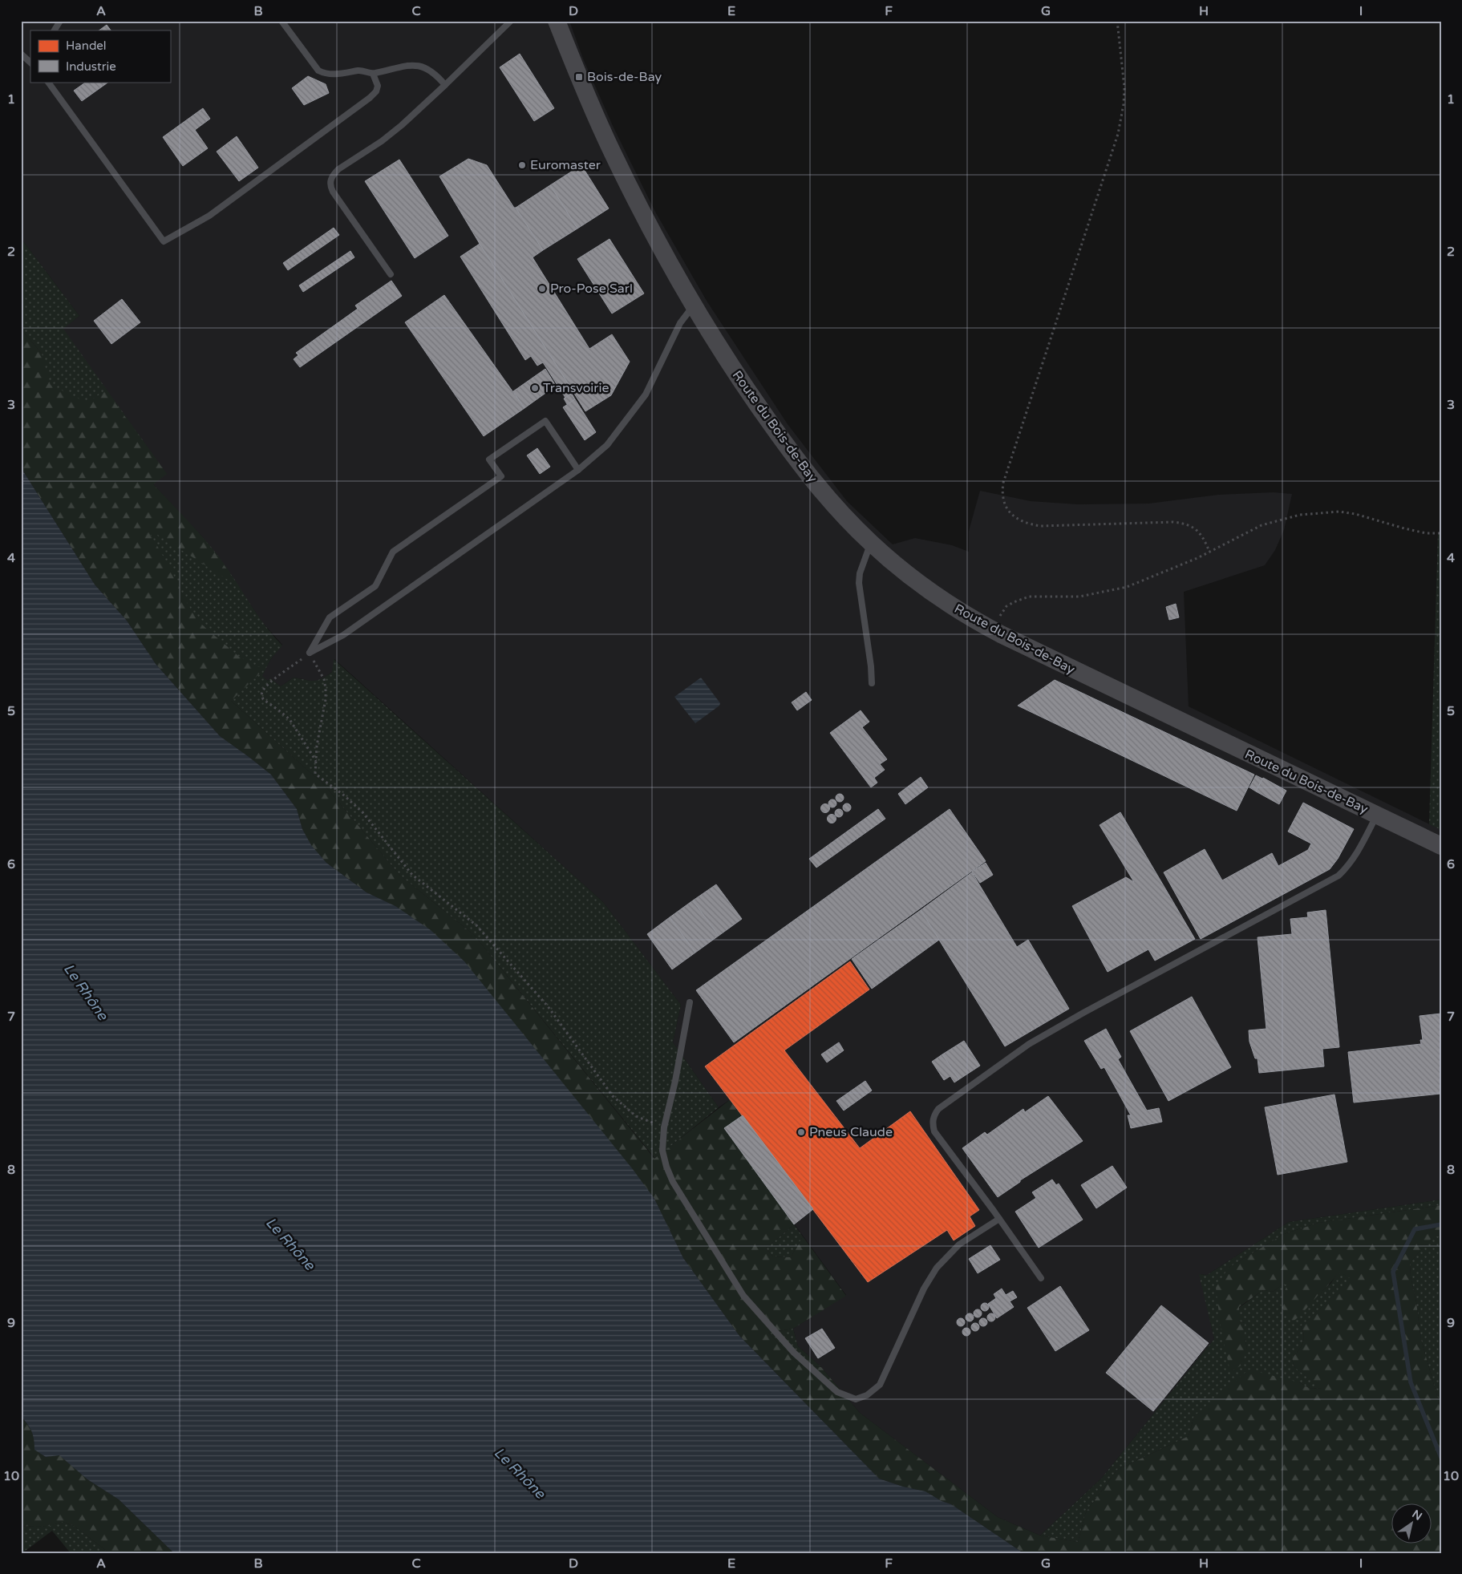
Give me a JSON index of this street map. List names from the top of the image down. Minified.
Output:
{"streets":{"main road":["Route du Bois-de-Bay"]},"water":["Le Rhône"],"places":{"transit":["Bois-de-Bay"],"other":["Euromaster","Pro-Pose Sarl","Transvoirie","Pneus Claude"]},"legend":["Handel","Industrie"],"north":"top right","grid":{"columns":["A","B","C","D","E","F","G","H","I"],"rows":["1","2","3","4","5","6","7","8","9","10"]}}
